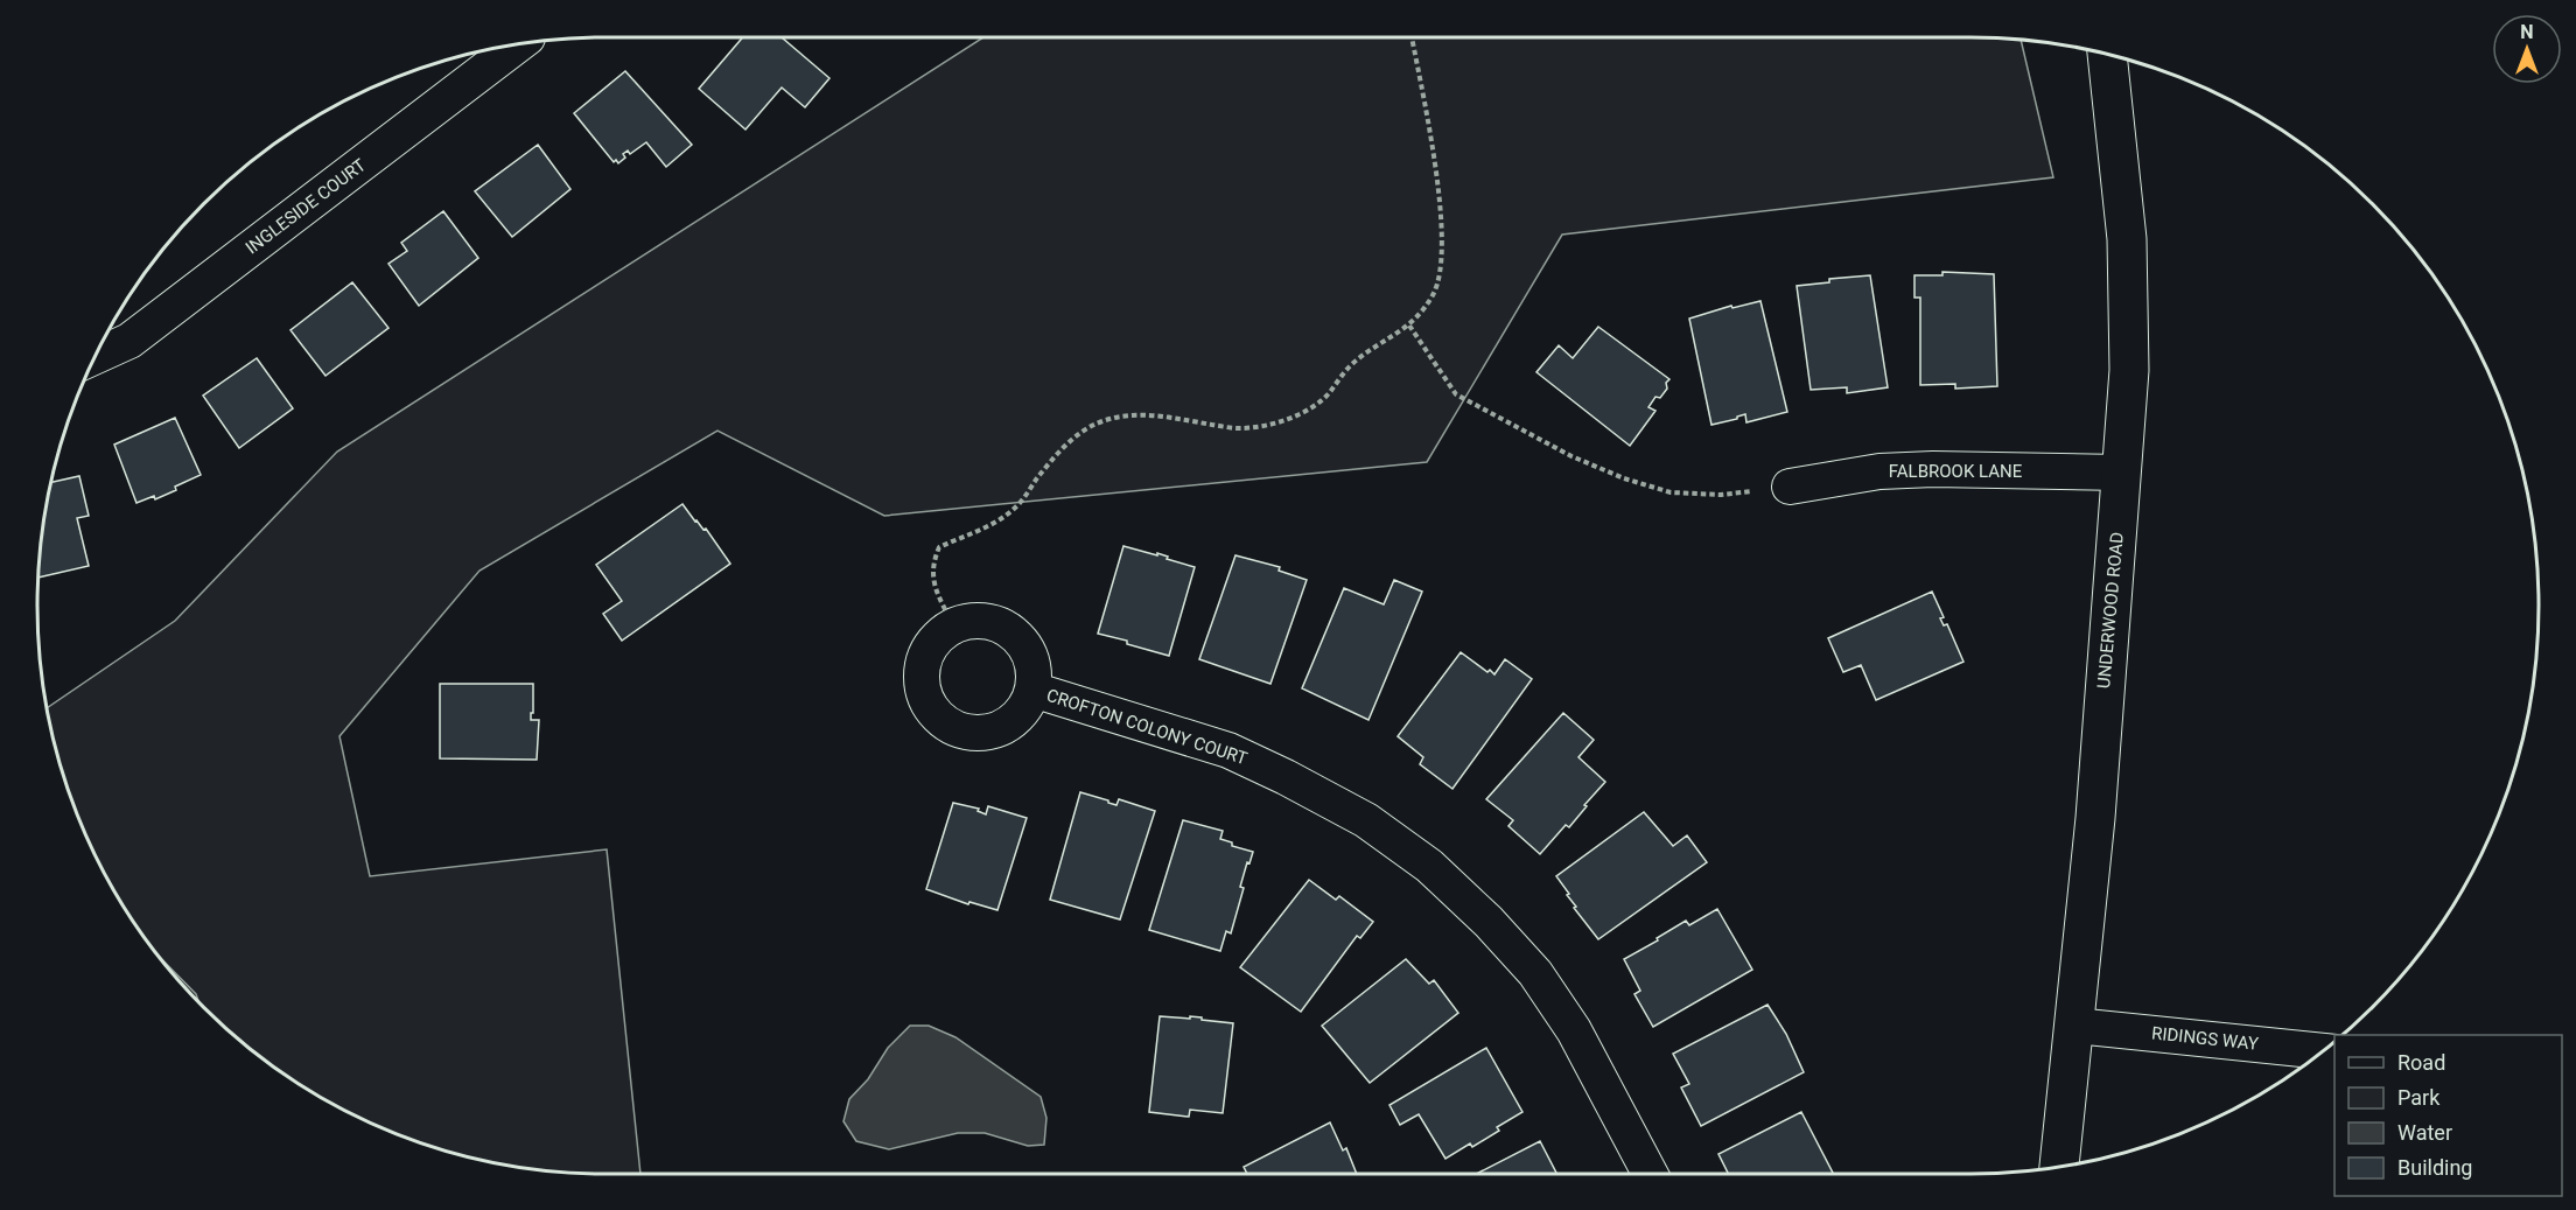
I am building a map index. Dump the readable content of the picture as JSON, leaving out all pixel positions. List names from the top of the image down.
{
  "streets": {
    "street": [
      "INGLESIDE COURT",
      "FALBROOK LANE",
      "UNDERWOOD ROAD",
      "CROFTON COLONY COURT",
      "RIDINGS WAY"
    ]
  },
  "crossings": [
    ["FALBROOK LANE", "UNDERWOOD ROAD"],
    ["UNDERWOOD ROAD", "RIDINGS WAY"]
  ],
  "legend": [
    "Road",
    "Park",
    "Water",
    "Building"
  ],
  "north": "top"
}
